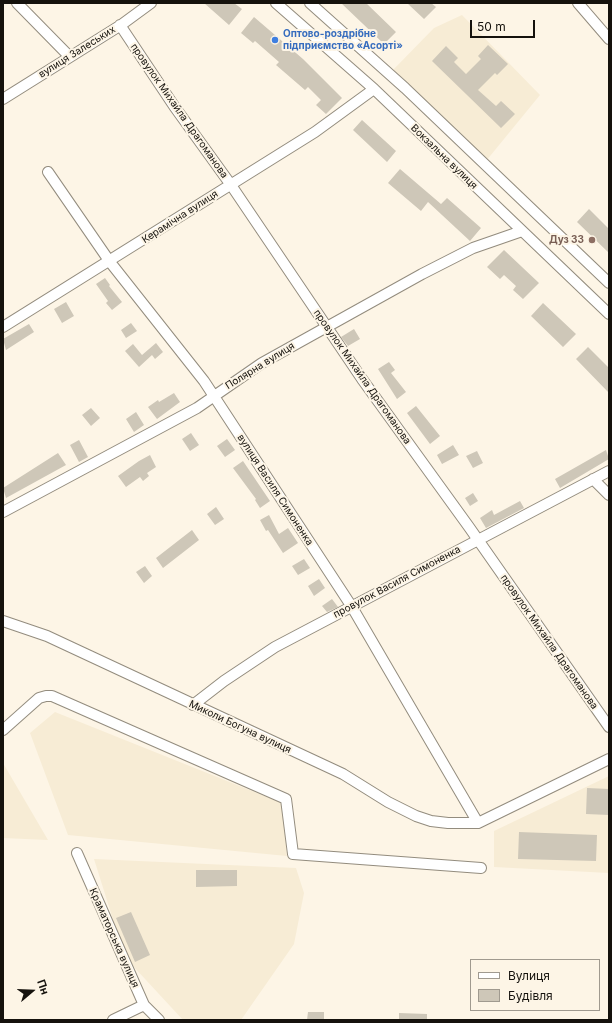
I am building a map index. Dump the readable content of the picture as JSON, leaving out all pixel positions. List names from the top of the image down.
{
  "streets": {
    "street": [
      "вулиця Залеських",
      "провулок Михайла Драгоманова",
      "Вокзальна вулиця",
      "Керамічна вулиця",
      "Полярна вулиця",
      "вулиця Василя Симоненка",
      "провулок Василя Симоненка",
      "Миколи Богуна вулиця",
      "Краматорська вулиця"
    ]
  },
  "crossings": [
    ["вулиця Залеських", "провулок Михайла Драгоманова"],
    ["провулок Михайла Драгоманова", "Керамічна вулиця"],
    ["провулок Михайла Драгоманова", "Полярна вулиця"],
    ["провулок Михайла Драгоманова", "провулок Василя Симоненка"],
    ["Вокзальна вулиця", "Керамічна вулиця"],
    ["Вокзальна вулиця", "Полярна вулиця"],
    ["Керамічна вулиця", "вулиця Василя Симоненка"],
    ["Полярна вулиця", "вулиця Василя Симоненка"],
    ["вулиця Василя Симоненка", "провулок Василя Симоненка"],
    ["вулиця Василя Симоненка", "Миколи Богуна вулиця"],
    ["провулок Василя Симоненка", "Миколи Богуна вулиця"]
  ],
  "places": ["Оптово-роздрібне підприємство «Асортi»", "Дуз 33"],
  "legend": ["Вулиця", "Будівля"],
  "scale_bar": "50 m",
  "north": "right"
}
